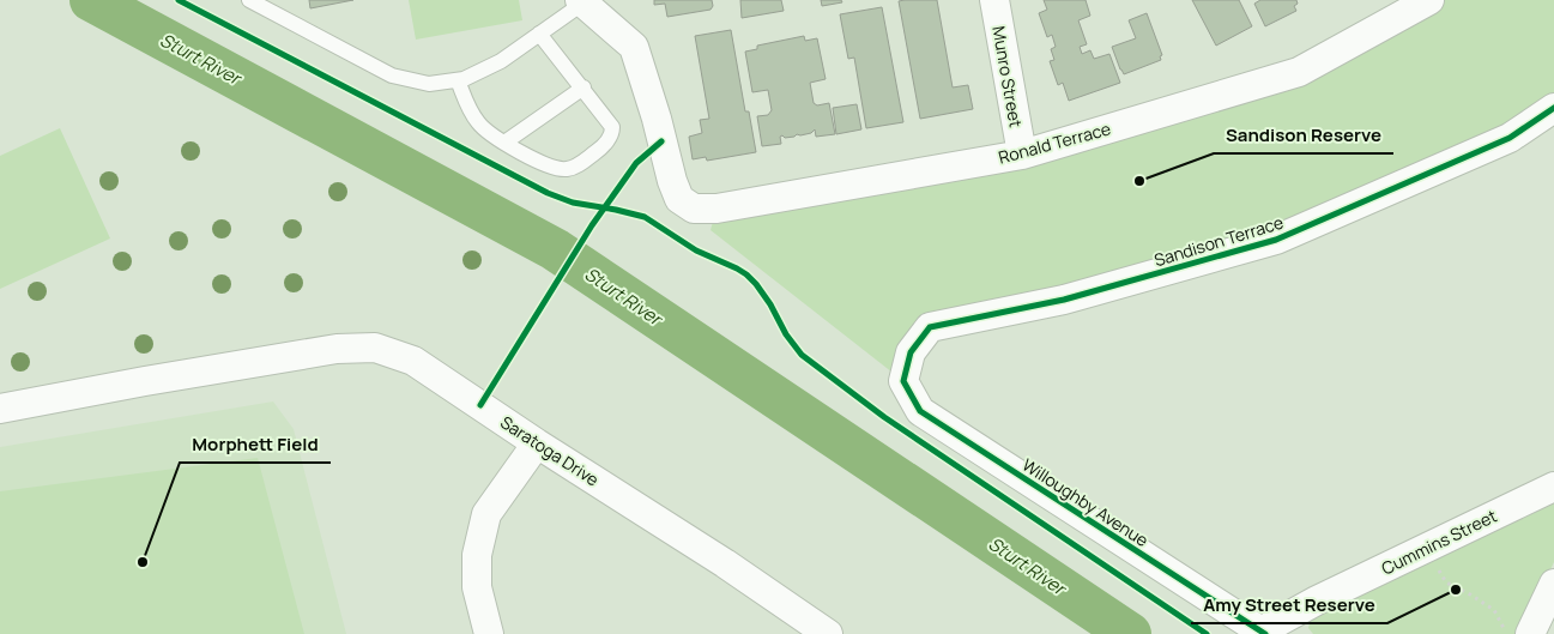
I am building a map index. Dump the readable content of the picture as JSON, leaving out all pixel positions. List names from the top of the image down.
{
  "streets": {
    "street": [
      "Munro Street",
      "Ronald Terrace",
      "Sandison Terrace",
      "Saratoga Drive",
      "Willoughby Avenue",
      "Cummins Street"
    ]
  },
  "crossings": [
    ["Munro Street", "Ronald Terrace"],
    ["Sandison Terrace", "Willoughby Avenue"],
    ["Willoughby Avenue", "Cummins Street"]
  ],
  "water": ["Sturt River"],
  "places": ["Sandison Reserve", "Morphett Field", "Amy Street Reserve"]
}
